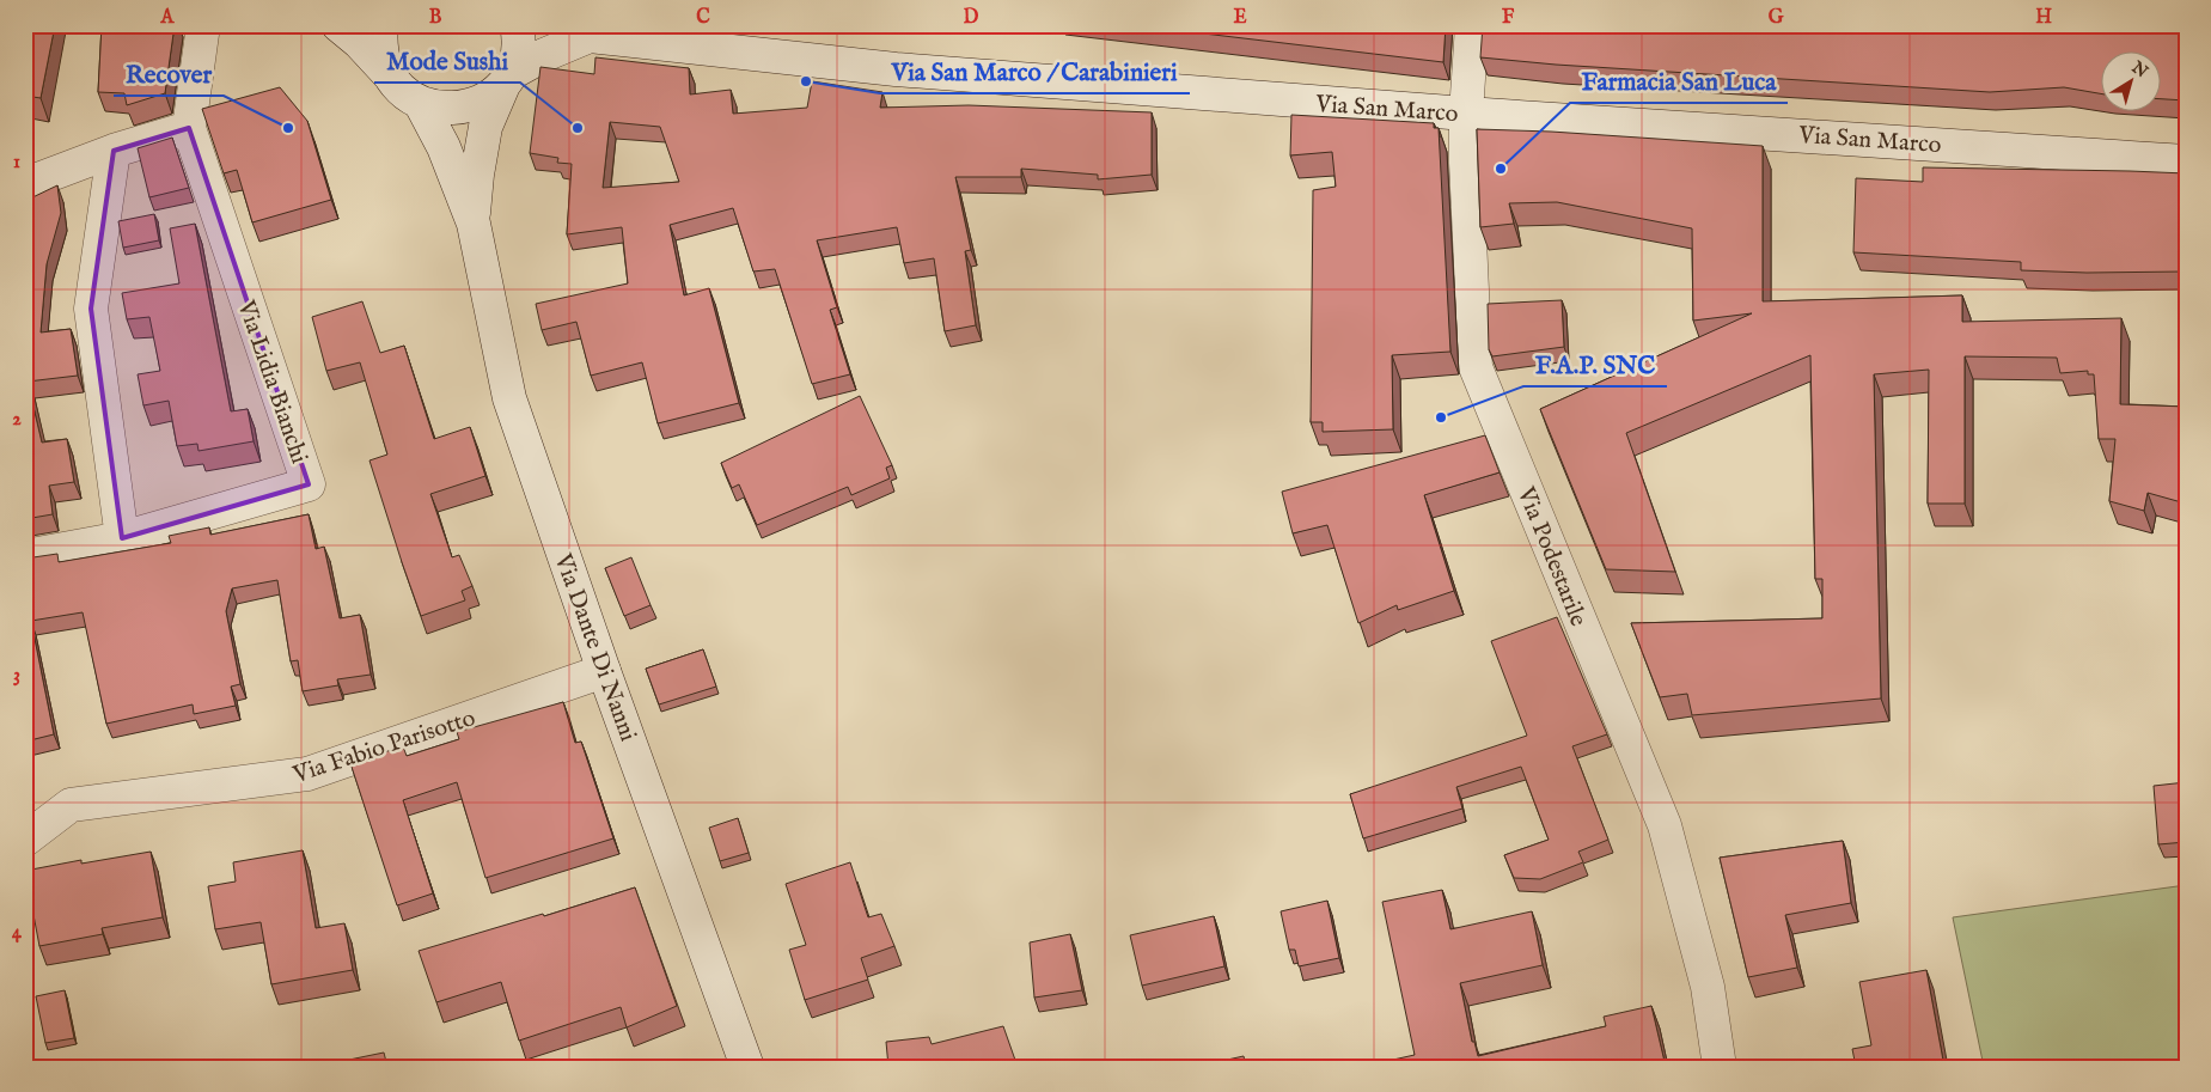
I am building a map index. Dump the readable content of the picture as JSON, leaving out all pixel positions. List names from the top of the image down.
{
  "streets": {
    "street": [
      "Via San Marco",
      "Via Lidia Bianchi",
      "Via Podestarile",
      "Via Dante Di Nanni",
      "Via Fabio Parisotto"
    ]
  },
  "crossings": [
    ["Via San Marco", "Via Podestarile"],
    ["Via San Marco", "Via Dante Di Nanni"],
    ["Via Dante Di Nanni", "Via Fabio Parisotto"]
  ],
  "places": [
    "Via San Marco / Carabinieri",
    "Recover",
    "Mode Sushi",
    "Farmacia San Luca",
    "F.A.P. SNC"
  ],
  "north": "top right",
  "grid": {
    "columns": [
      "A",
      "B",
      "C",
      "D",
      "E",
      "F",
      "G",
      "H"
    ],
    "rows": [
      "1",
      "2",
      "3",
      "4"
    ]
  }
}
